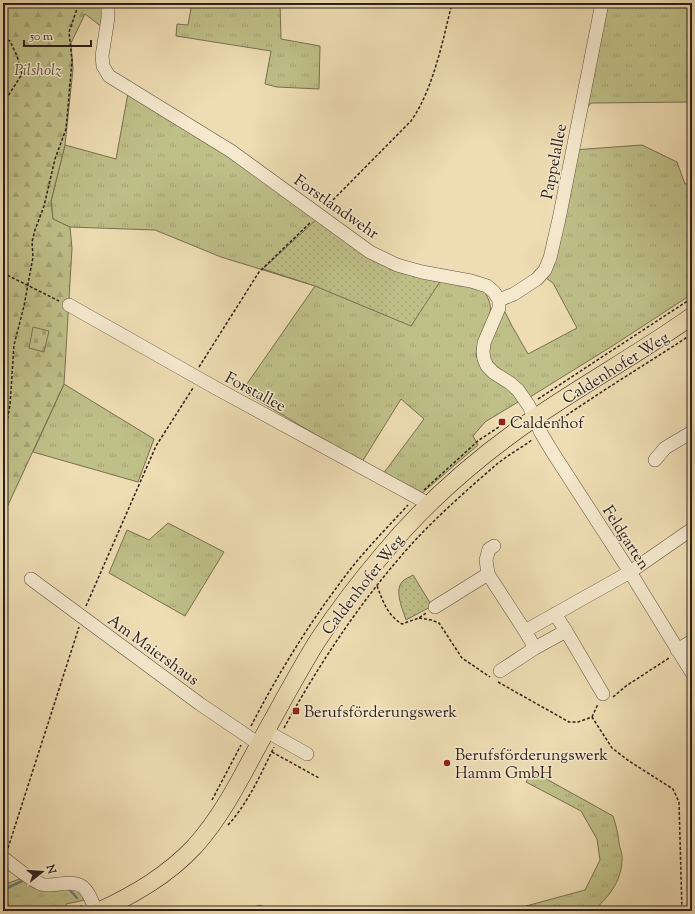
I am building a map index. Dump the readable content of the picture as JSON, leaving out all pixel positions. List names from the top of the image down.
{
  "streets": {
    "main road": ["Caldenhofer Weg"],
    "street": [
      "Pappelallee",
      "Forstlandwehr",
      "Forstallee",
      "Feldgarten",
      "Am Maiershaus"
    ]
  },
  "crossings": [
    ["Pappelallee", "Forstlandwehr"],
    ["Caldenhofer Weg", "Forstallee"],
    ["Caldenhofer Weg", "Feldgarten"],
    ["Caldenhofer Weg", "Am Maiershaus"]
  ],
  "parks": ["Pilsholz"],
  "places": {
    "transit": ["Caldenhof", "Berufsförderungswerk"],
    "other": ["Berufsförderungswerk Hamm GmbH"]
  },
  "scale_bar": "50 m",
  "north": "right"
}
